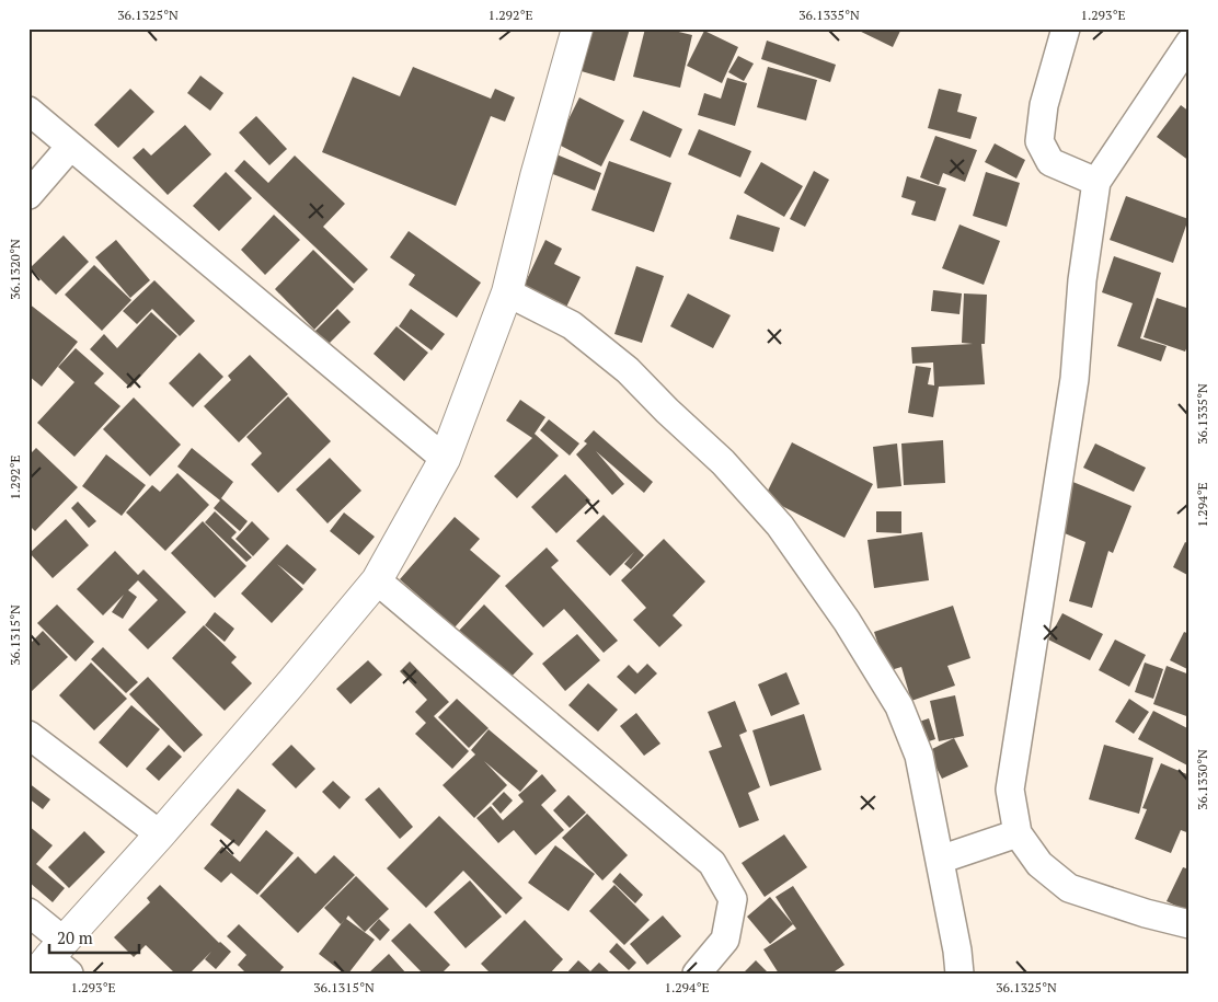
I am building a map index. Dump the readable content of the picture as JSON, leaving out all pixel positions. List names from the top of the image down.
{
  "scale_bar": "20 m",
  "coordinates": [
    "36.1325°N",
    "1.292°E",
    "36.1335°N",
    "1.293°E",
    "36.1320°N",
    "1.294°E",
    "36.1315°N",
    "36.1330°N"
  ]
}
